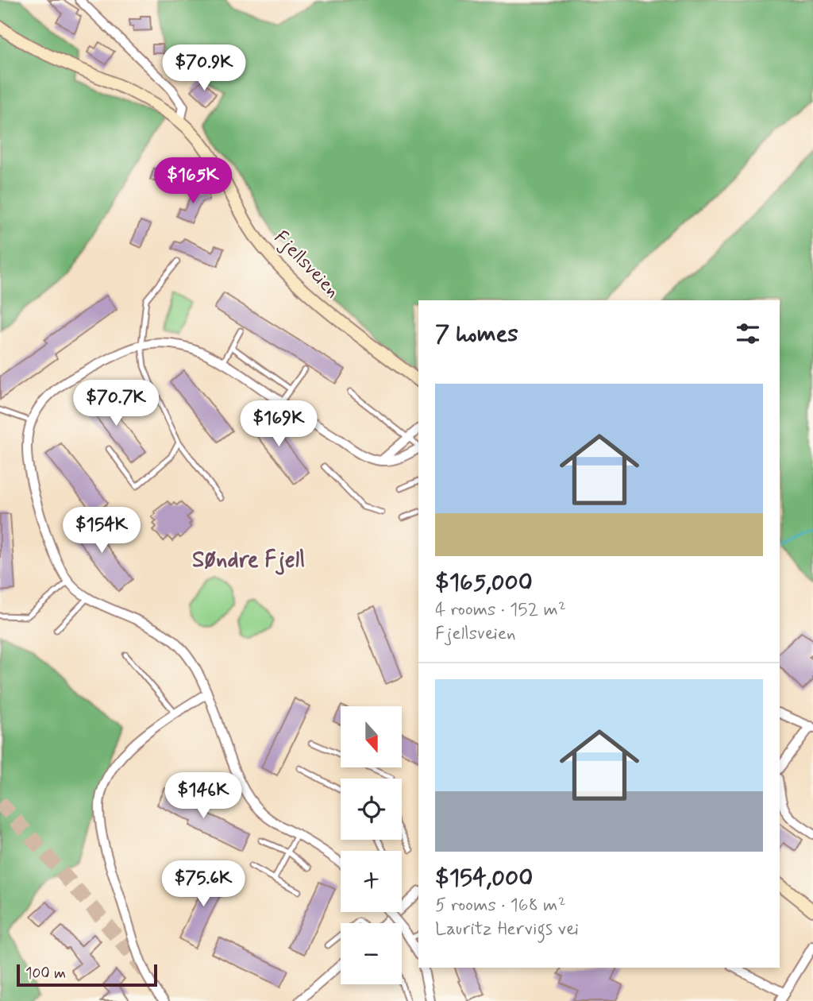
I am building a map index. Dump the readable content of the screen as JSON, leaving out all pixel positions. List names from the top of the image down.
{
  "streets": {
    "main road": ["Fjellsveien"]
  },
  "districts": ["Søndre Fjell"],
  "scale_bar": "100 m",
  "north": "bottom",
  "page": {
    "price": [
      "$70.9K",
      "$165K",
      "$70.7K",
      "$169K",
      "$154K",
      "$146K",
      "$75.6K"
    ],
    "heading": "7 homes",
    "list": [
      {
        "name": "$165,000",
        "note": "4 rooms · 152 m² · Fjellsveien"
      },
      {
        "name": "$154,000",
        "note": "5 rooms · 168 m² · Lauritz Hervigs vei"
      }
    ],
    "map_buttons": ["+", "−"],
    "scale": "100 m"
  }
}
